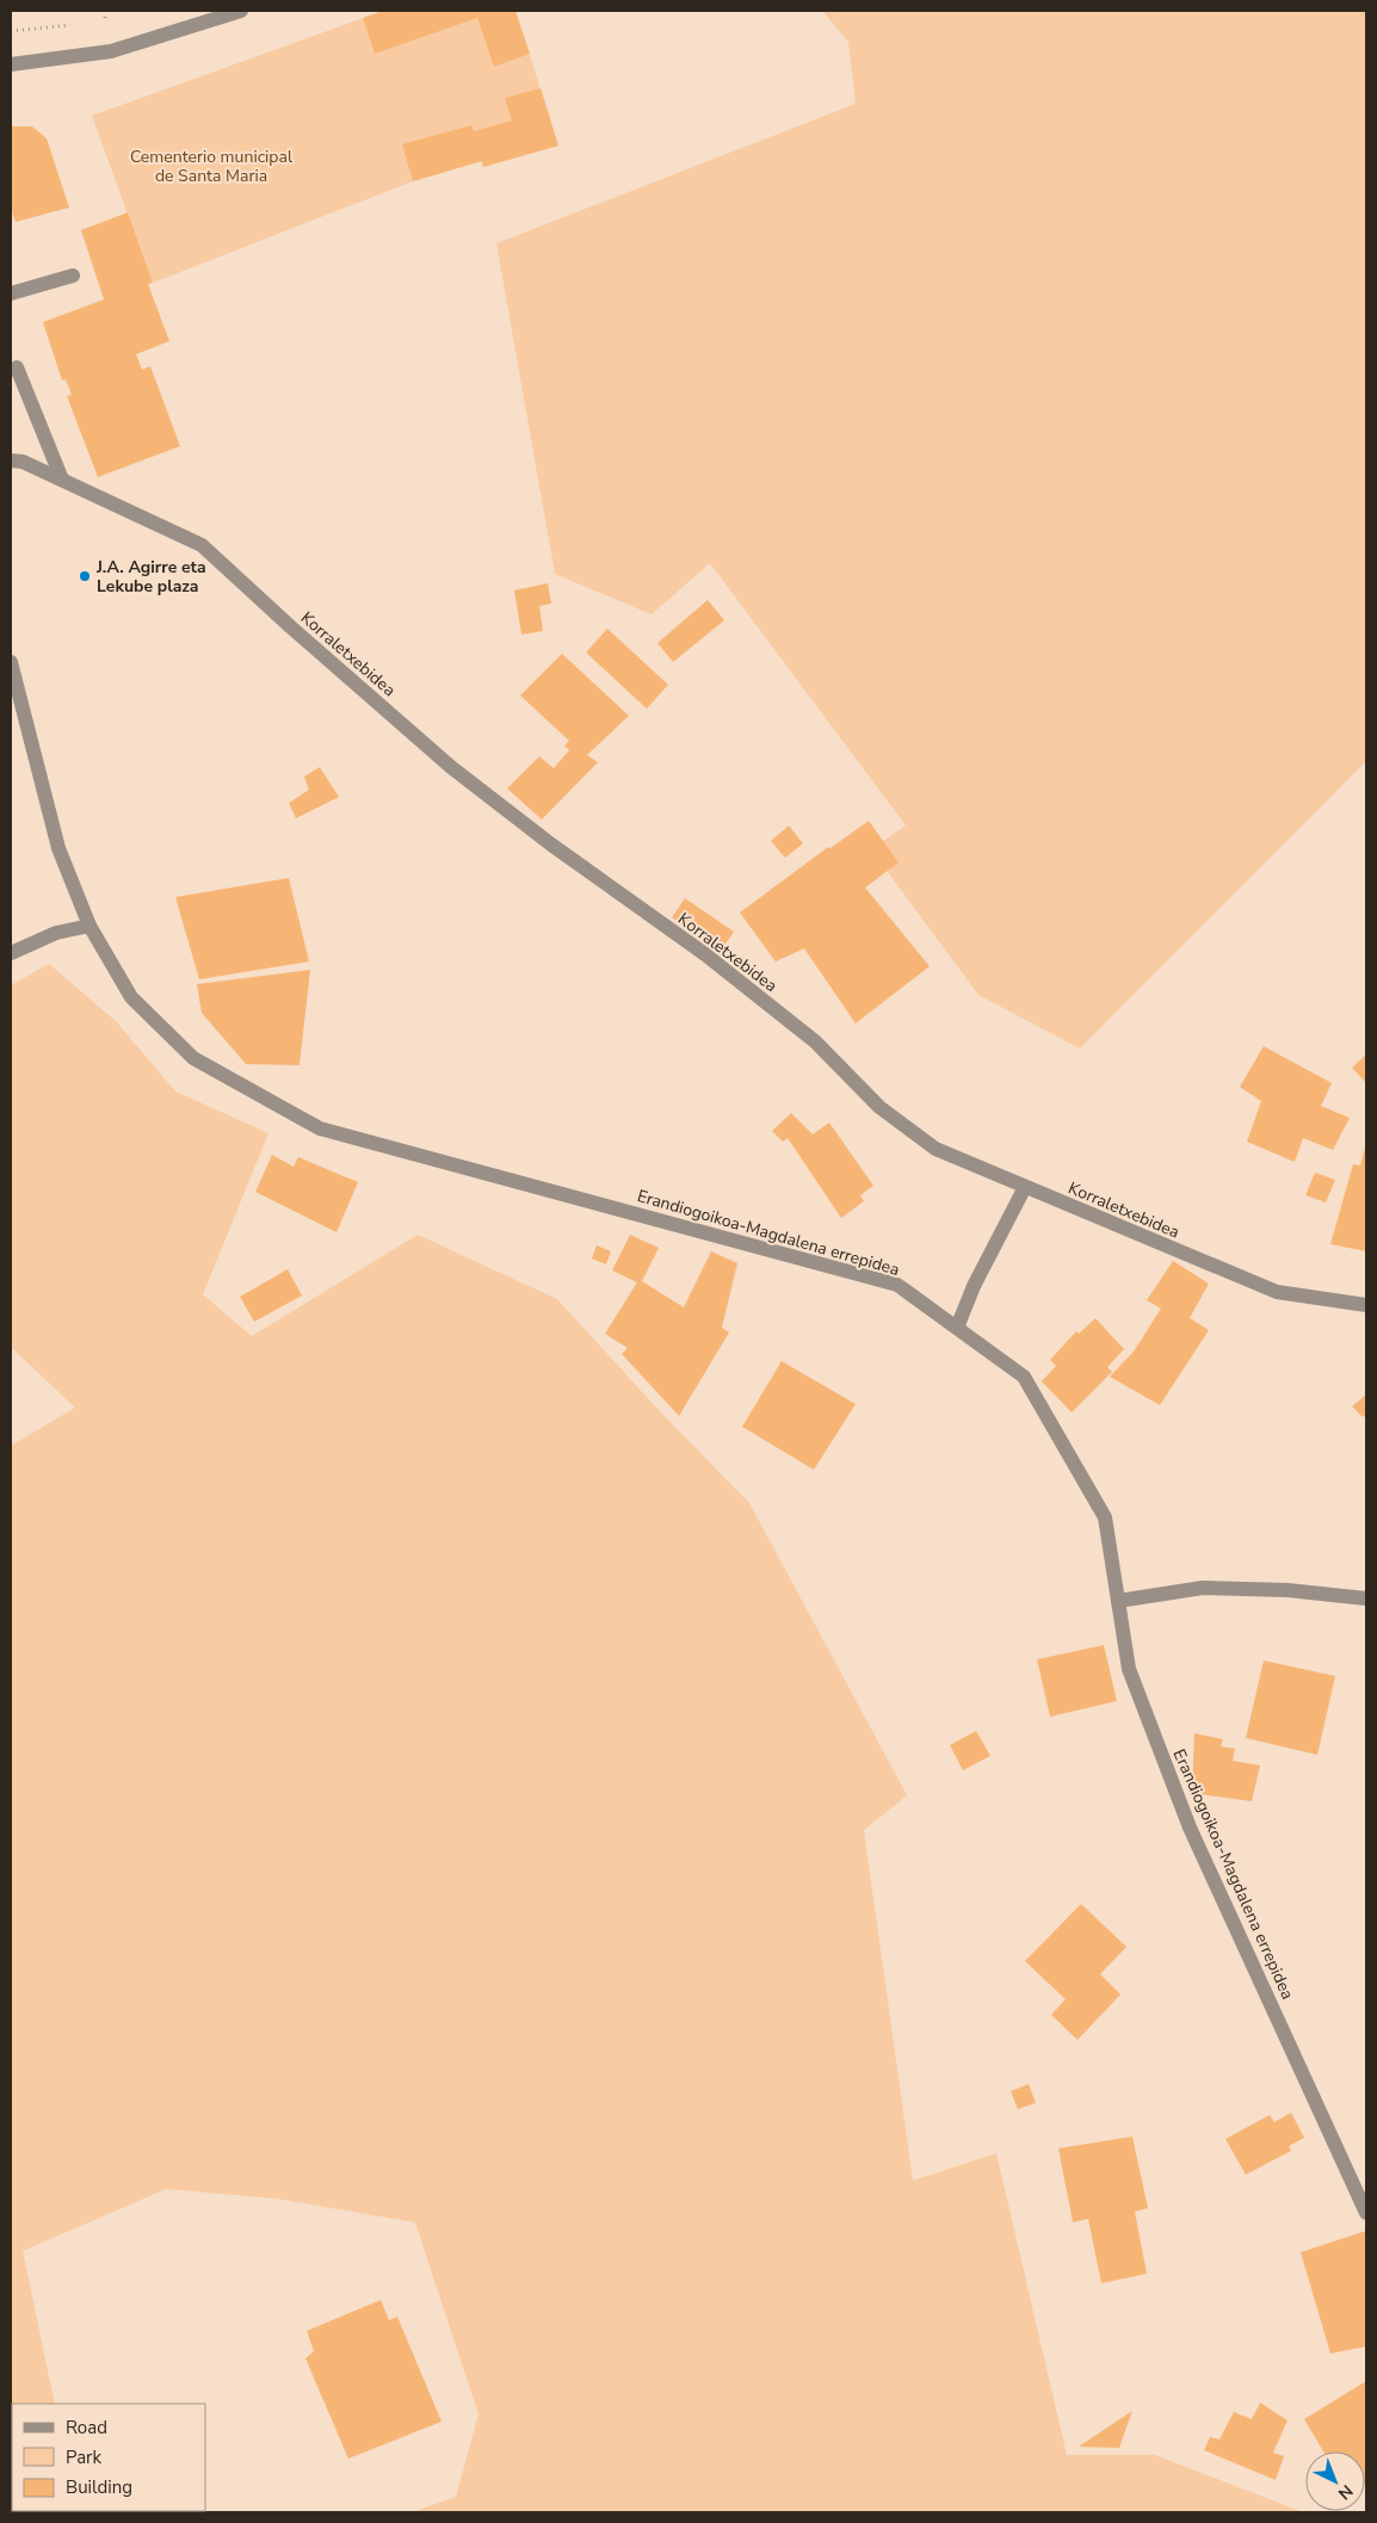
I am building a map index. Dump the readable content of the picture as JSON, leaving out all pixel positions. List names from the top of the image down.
{
  "streets": {
    "street": ["Korraletxebidea", "Erandiogoikoa-Magdalena errepidea"]
  },
  "parks": ["Cementerio municipal de Santa Maria"],
  "places": ["J.A. Agirre eta Lekube plaza"],
  "legend": ["Road", "Park", "Building"],
  "north": "bottom right"
}
